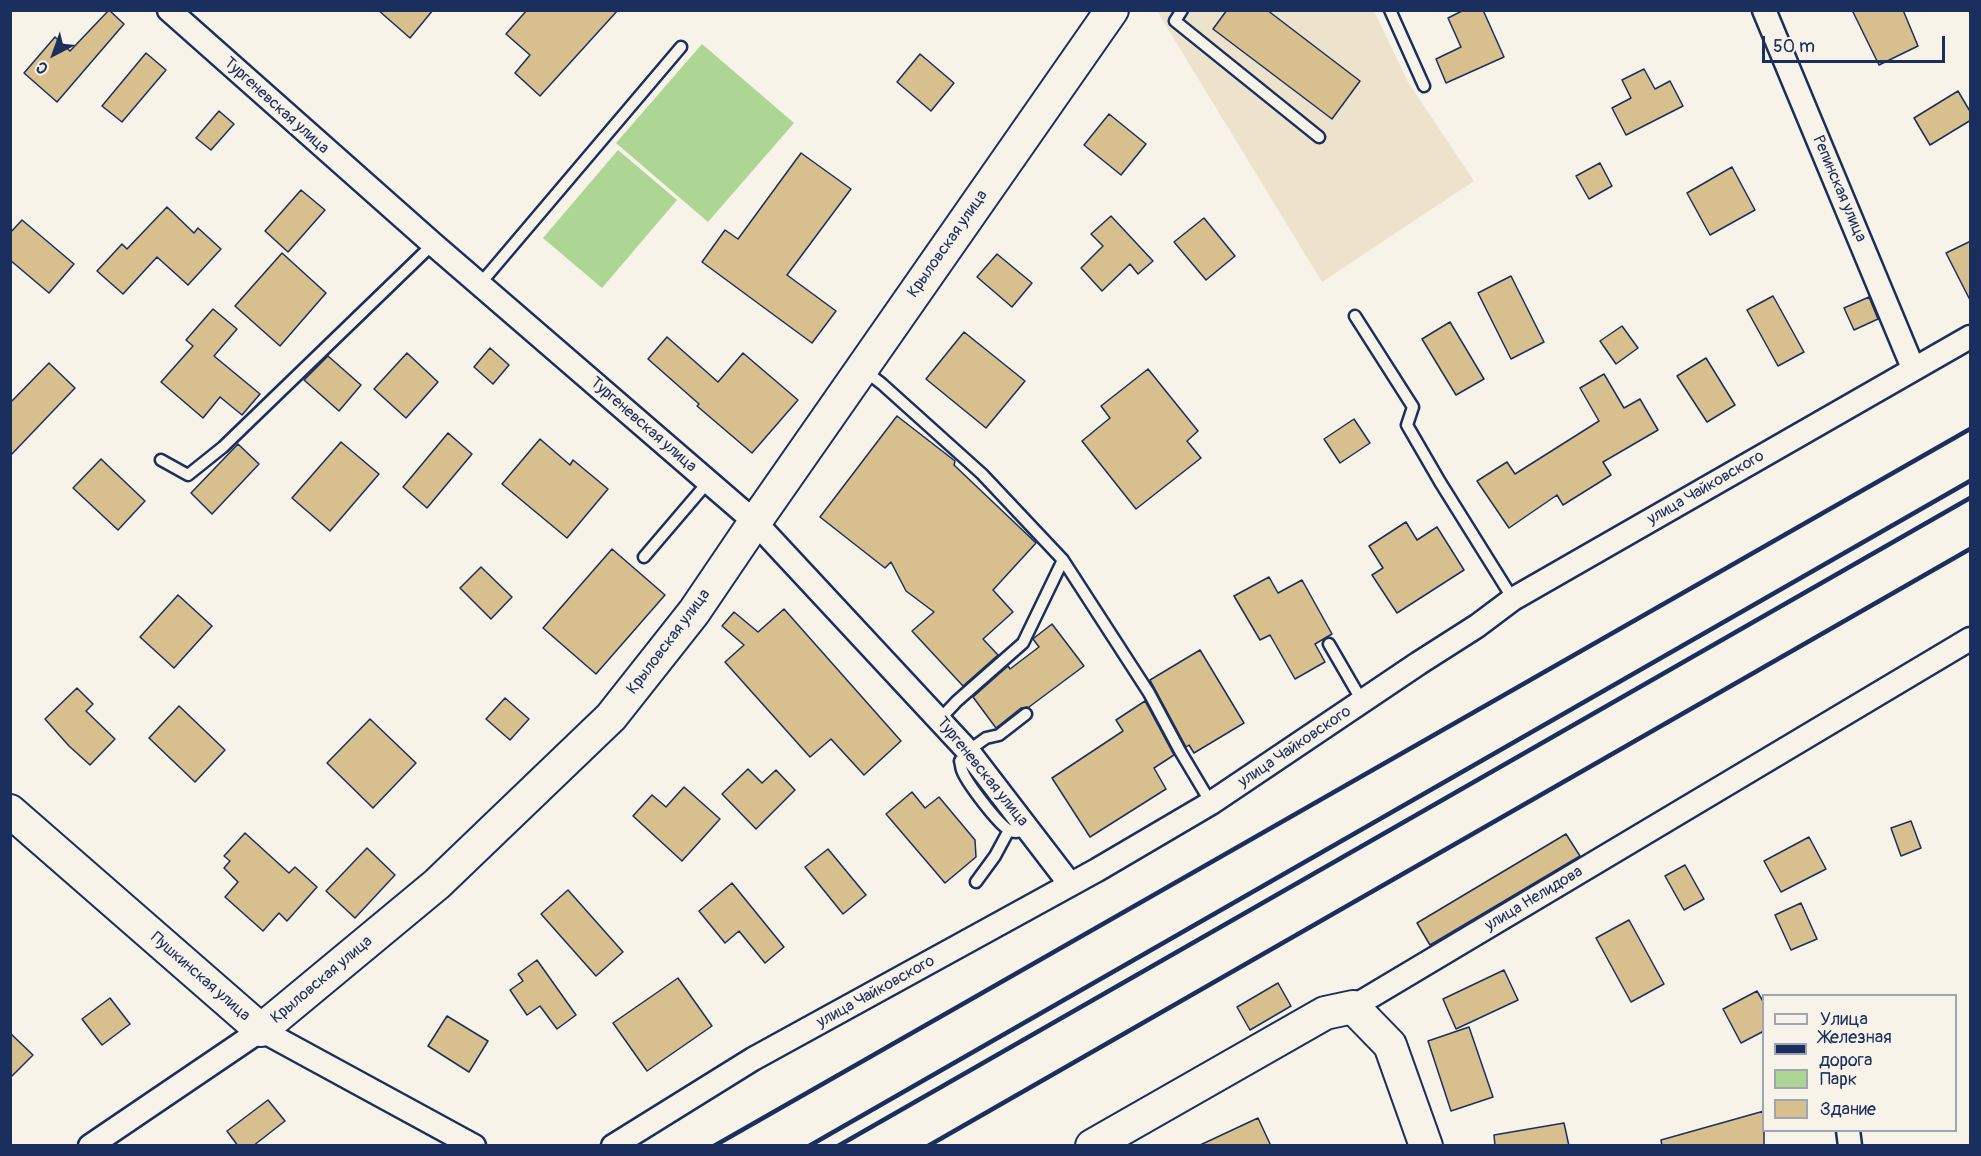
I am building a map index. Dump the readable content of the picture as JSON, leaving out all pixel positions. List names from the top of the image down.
{
  "streets": {
    "street": [
      "Тургеневская улица",
      "Репинская улица",
      "Крыловская улица",
      "улица Чайковского",
      "улица Нелидова",
      "Пушкинская улица"
    ]
  },
  "crossings": [
    ["Тургеневская улица", "Крыловская улица"],
    ["Тургеневская улица", "улица Чайковского"],
    ["Репинская улица", "улица Чайковского"],
    ["Крыловская улица", "Пушкинская улица"]
  ],
  "legend": [
    "Улица",
    "Железная дорога",
    "Парк",
    "Здание"
  ],
  "scale_bar": "50 m",
  "north": "bottom left"
}
